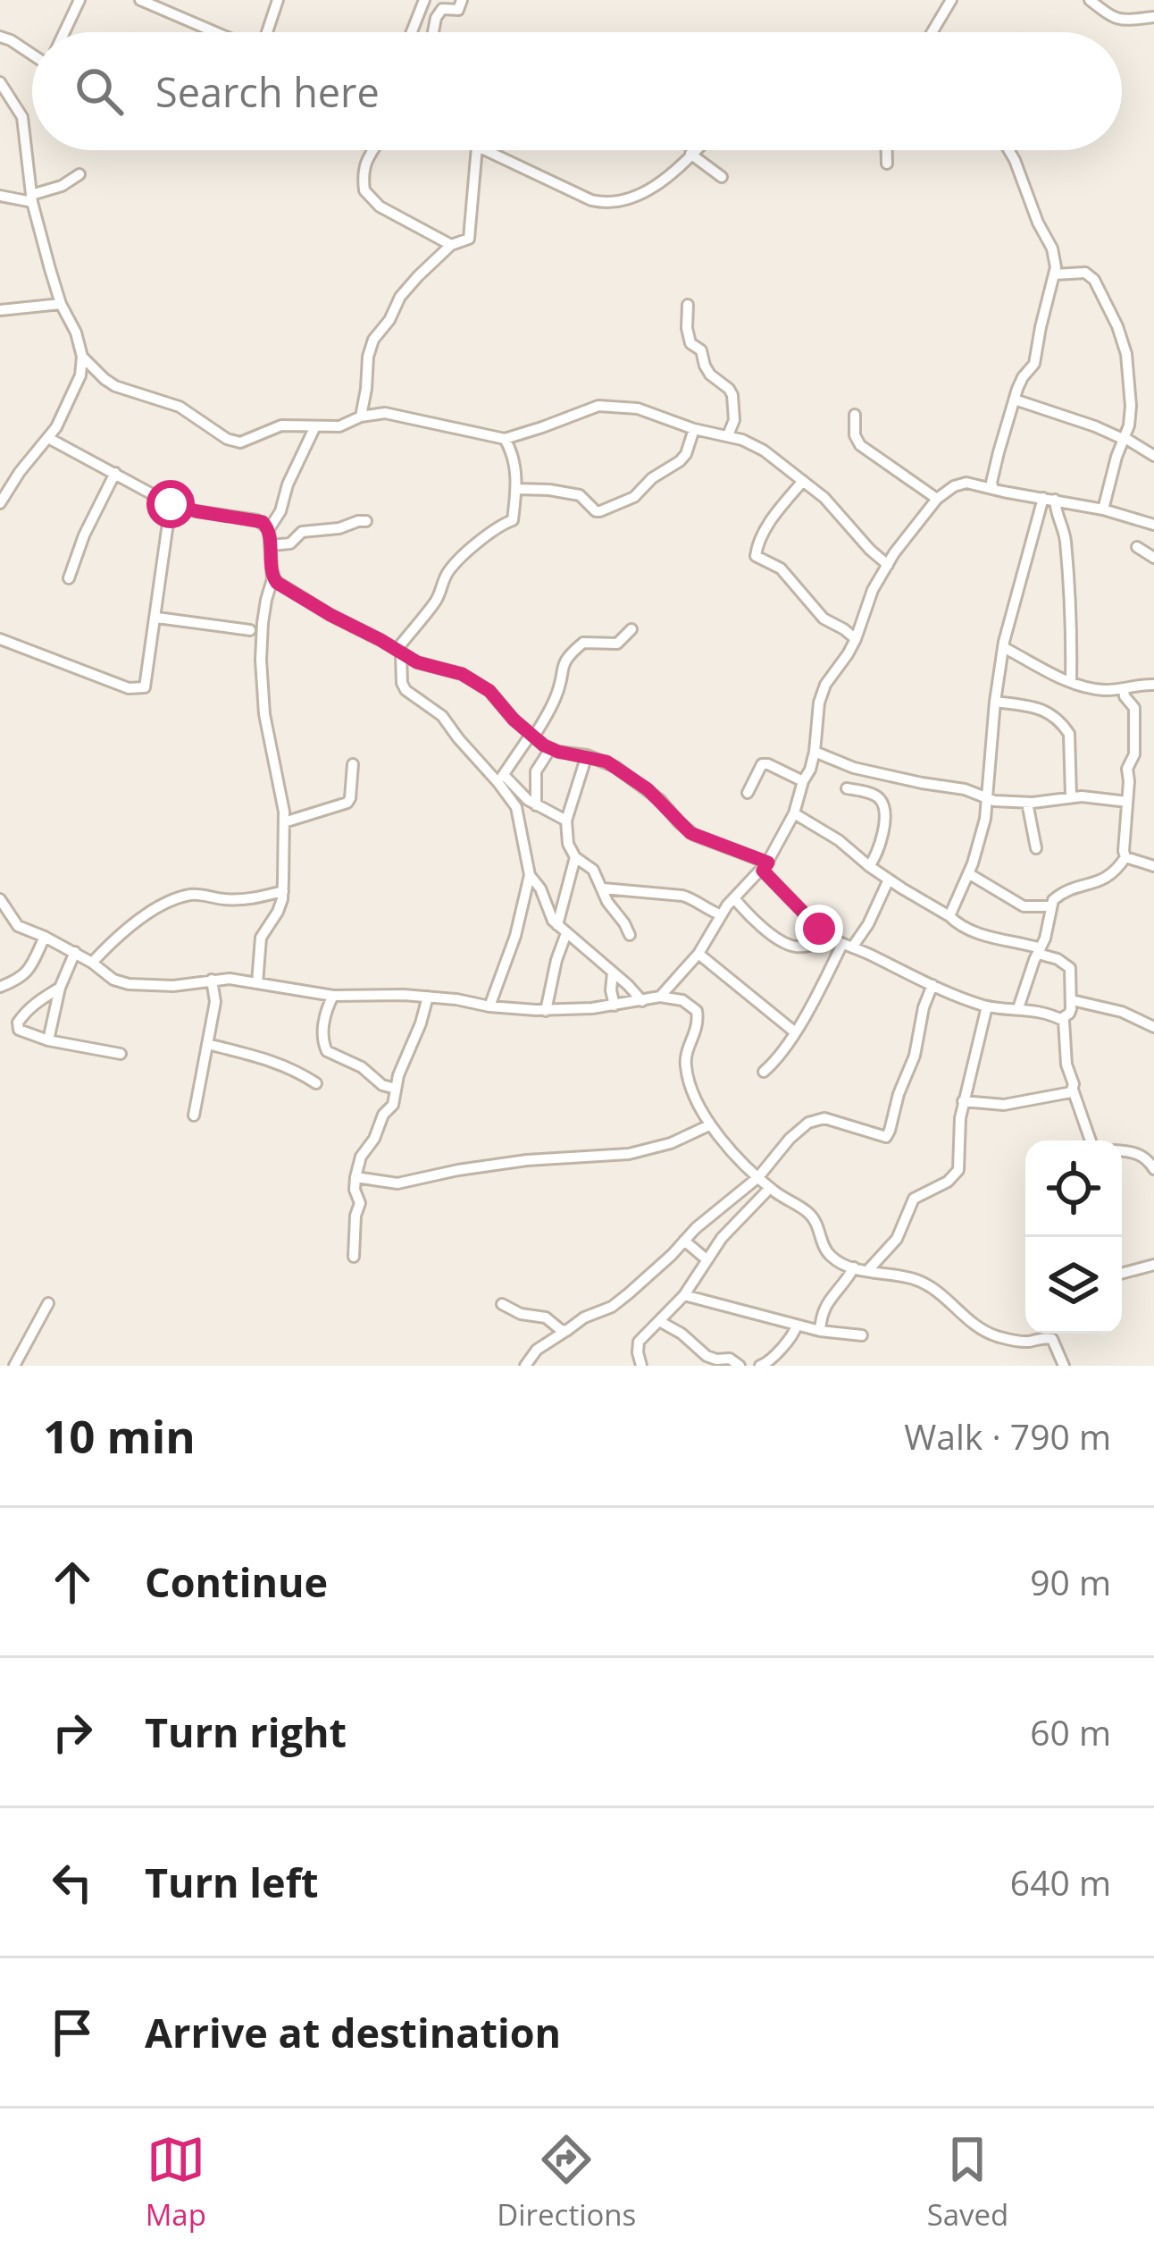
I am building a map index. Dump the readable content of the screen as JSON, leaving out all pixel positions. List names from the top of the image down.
{
  "page": {
    "search": "Search here",
    "heading": ["10 min", "Walk · 790 m"],
    "list": [
      ["Continue", "90 m"],
      ["Turn right", "60 m"],
      ["Turn left", "640 m"],
      "Arrive at destination"
    ],
    "nav": ["Map", "Directions", "Saved"]
  }
}
